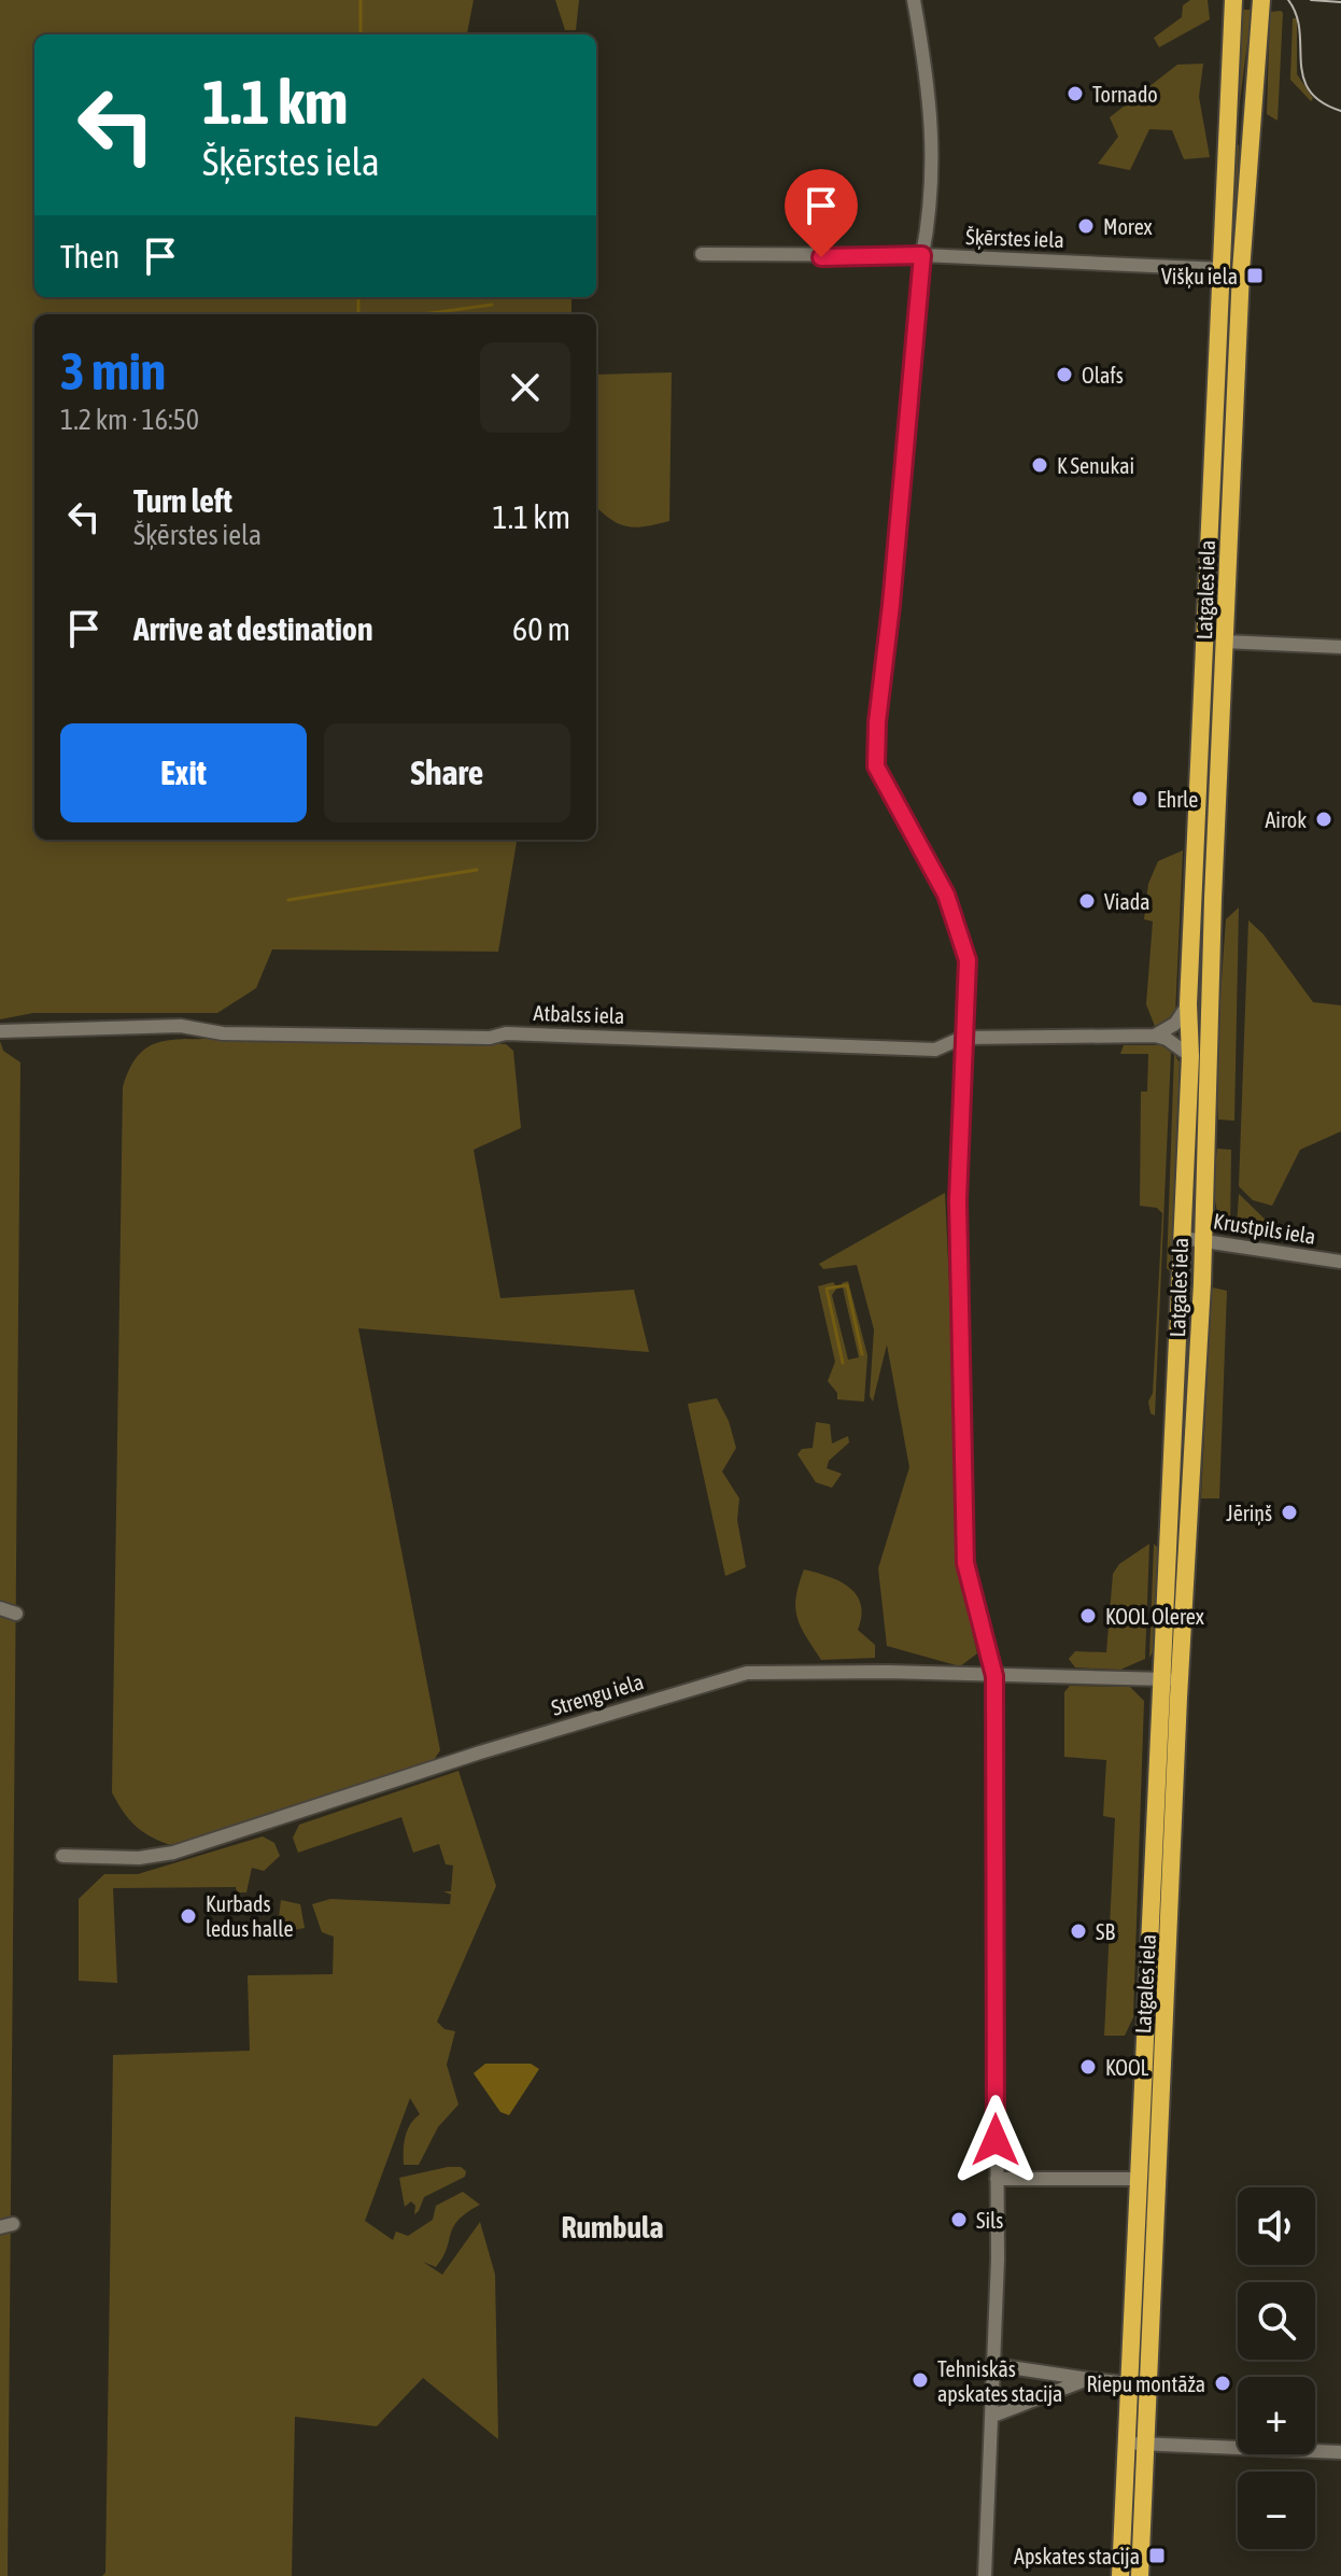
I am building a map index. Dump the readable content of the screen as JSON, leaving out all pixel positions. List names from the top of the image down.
{
  "streets": {
    "highway": ["Latgales iela"],
    "street": [
      "Šķērstes iela",
      "Atbalss iela",
      "Krustpils iela",
      "Strengu iela"
    ]
  },
  "crossings": [
    ["Šķērstes iela", "Latgales iela"],
    ["Latgales iela", "Krustpils iela"],
    ["Latgales iela", "Strengu iela"]
  ],
  "districts": ["Rumbula"],
  "places": {
    "other": [
      "Tornado",
      "Morex",
      "Olafs",
      "K Senukai",
      "Ehrle",
      "Airok",
      "Viada",
      "Jēriņš",
      "KOOL Olerex",
      "Kurbads ledus halle",
      "SB",
      "KOOL",
      "Sils",
      "Tehniskās apskates stacija",
      "Riepu montāža"
    ],
    "transit": ["Višķu iela", "Apskates stacija"]
  },
  "page": {
    "turn": ["1.1 km", "Šķērstes iela"],
    "then": "Then",
    "heading": ["3 min", "1.2 km · 16:50"],
    "list": [
      {
        "name": "Turn left",
        "note": "Šķērstes iela",
        "value": "1.1 km"
      },
      {
        "name": "Arrive at destination",
        "value": "60 m"
      }
    ],
    "buttons": ["Exit", "Share"],
    "map_buttons": ["+", "−"]
  }
}
